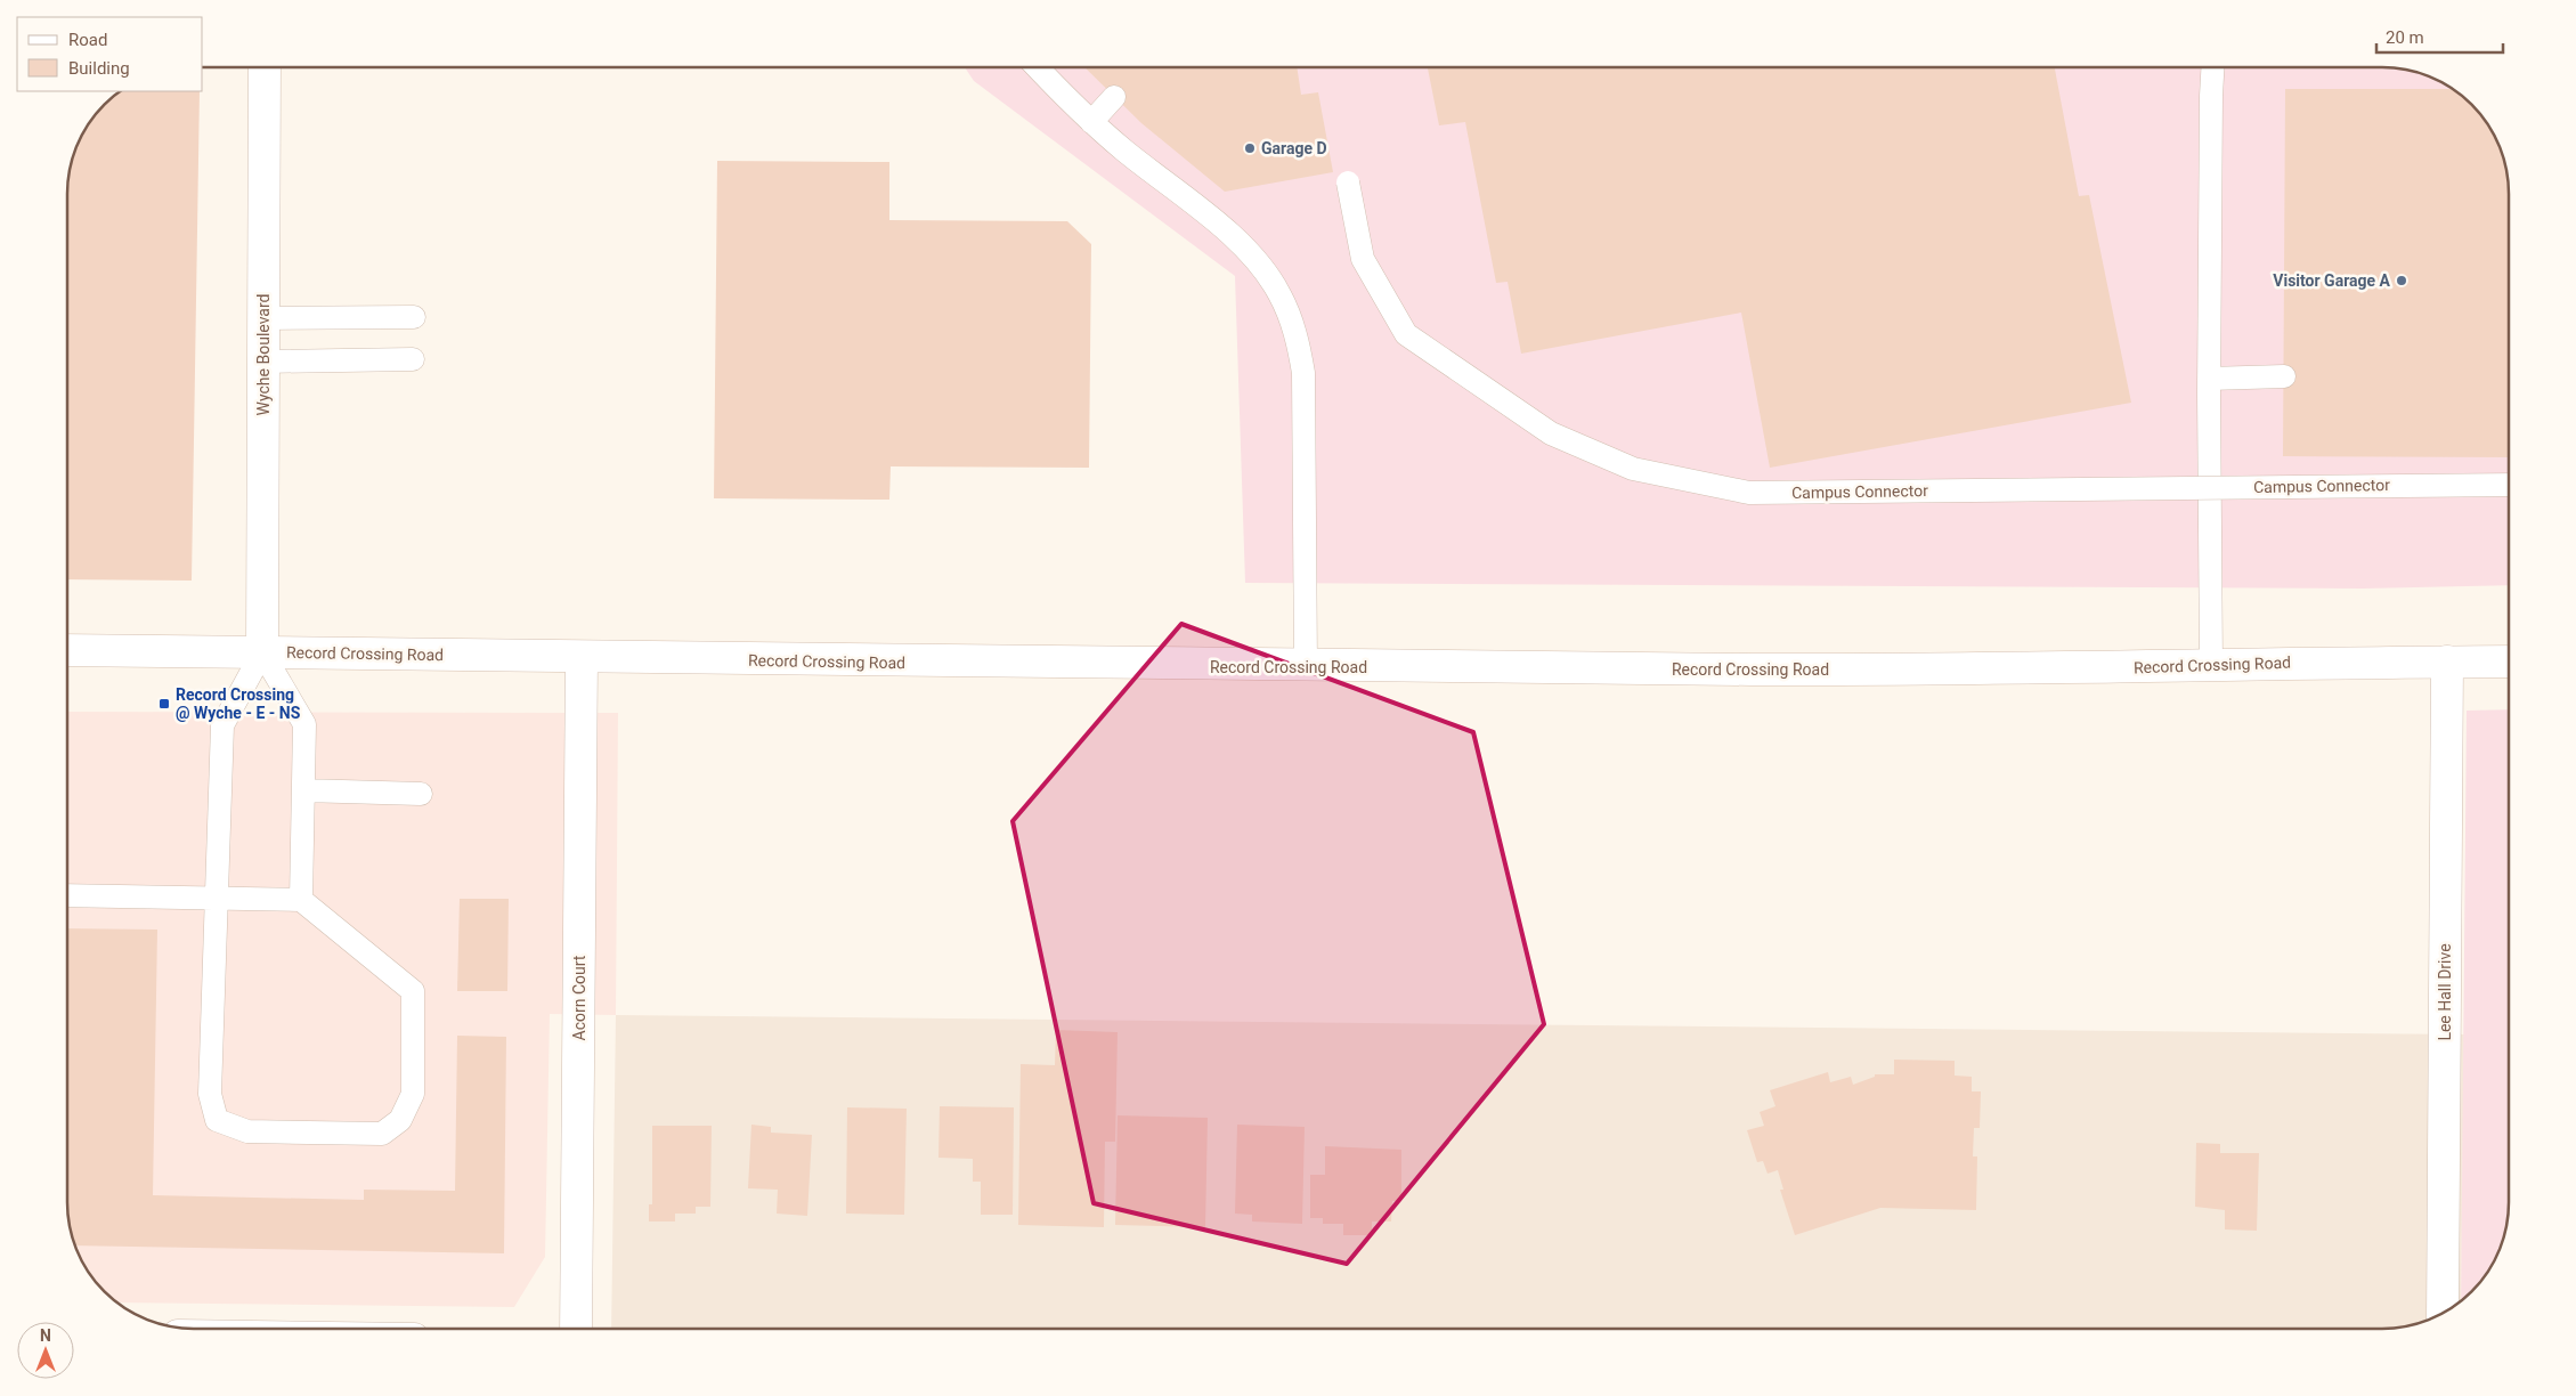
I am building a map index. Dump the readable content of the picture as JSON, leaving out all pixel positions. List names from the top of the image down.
{
  "streets": {
    "street": [
      "Wyche Boulevard",
      "Record Crossing Road",
      "Lee Hall Drive",
      "Acorn Court"
    ],
    "lane": ["Campus Connector"]
  },
  "crossings": [
    ["Wyche Boulevard", "Record Crossing Road"],
    ["Record Crossing Road", "Lee Hall Drive"],
    ["Record Crossing Road", "Acorn Court"]
  ],
  "places": {
    "other": ["Garage D", "Visitor Garage A"],
    "transit": ["Record Crossing @ Wyche - E - NS"]
  },
  "legend": ["Road", "Building"],
  "scale_bar": "20 m",
  "north": "top"
}
